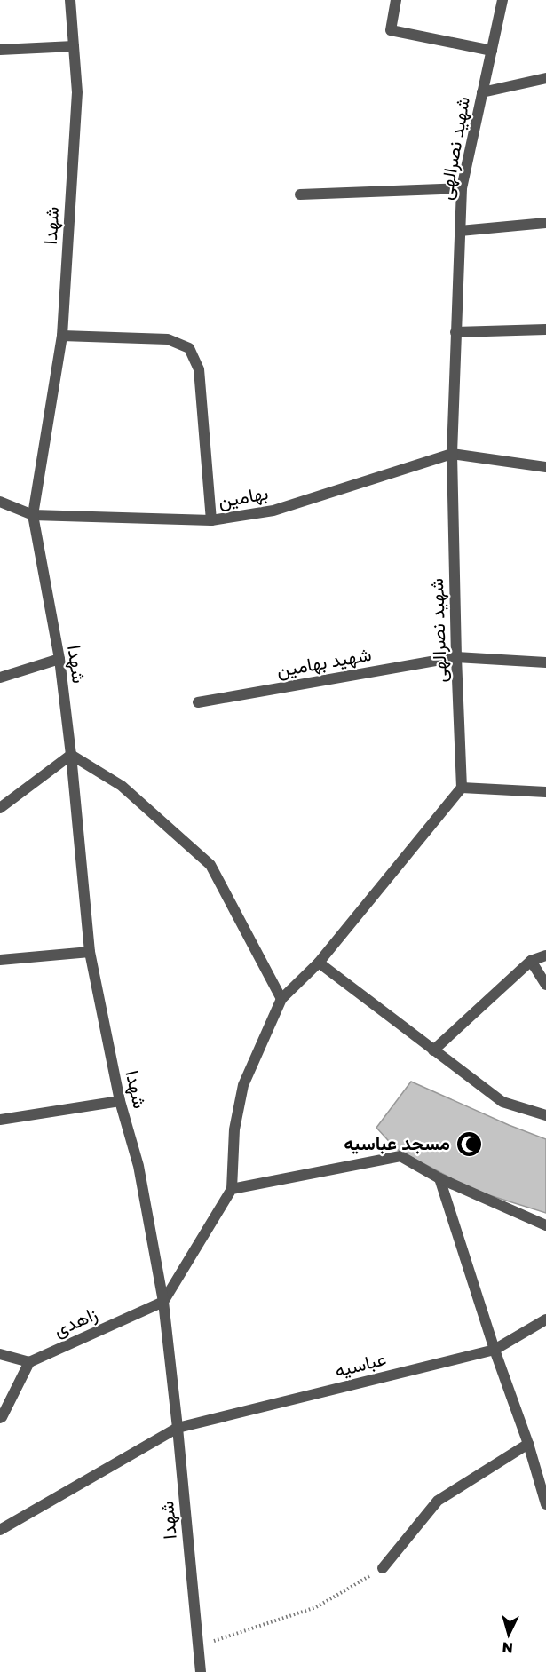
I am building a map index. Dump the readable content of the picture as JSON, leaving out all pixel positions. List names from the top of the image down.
{
  "streets": {
    "street": [
      "شهید نصرالهی",
      "شهدا",
      "بهامین",
      "شهید بهامین",
      "زاهدی",
      "عباسیه"
    ]
  },
  "crossings": [
    ["شهید نصرالهی", "بهامین"],
    ["شهید نصرالهی", "شهید بهامین"],
    ["شهدا", "بهامین"],
    ["شهدا", "زاهدی"],
    ["شهدا", "عباسیه"]
  ],
  "places": {
    "mosque": ["مسجد عباسیه"]
  },
  "north": "bottom"
}
